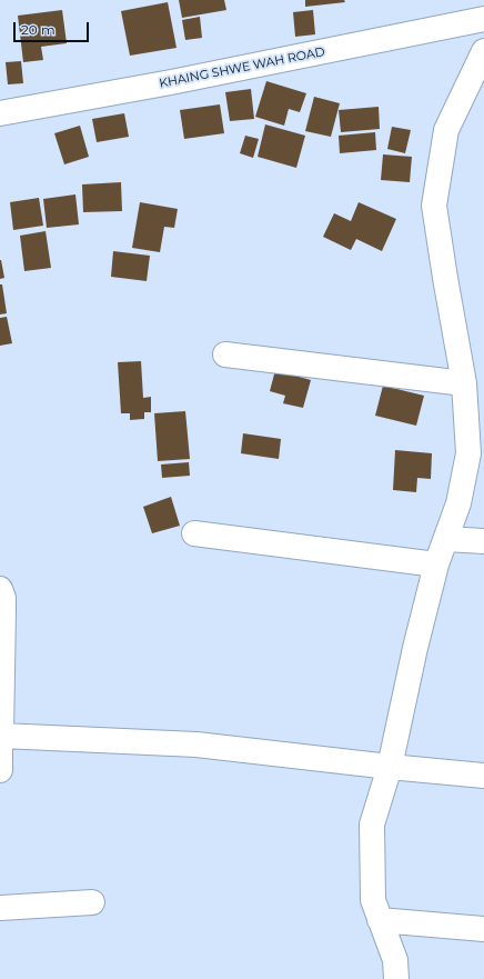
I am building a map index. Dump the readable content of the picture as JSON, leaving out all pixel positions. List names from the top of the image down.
{
  "streets": {
    "street": ["KHAING SHWE WAH ROAD"]
  },
  "scale_bar": "20 m"
}
